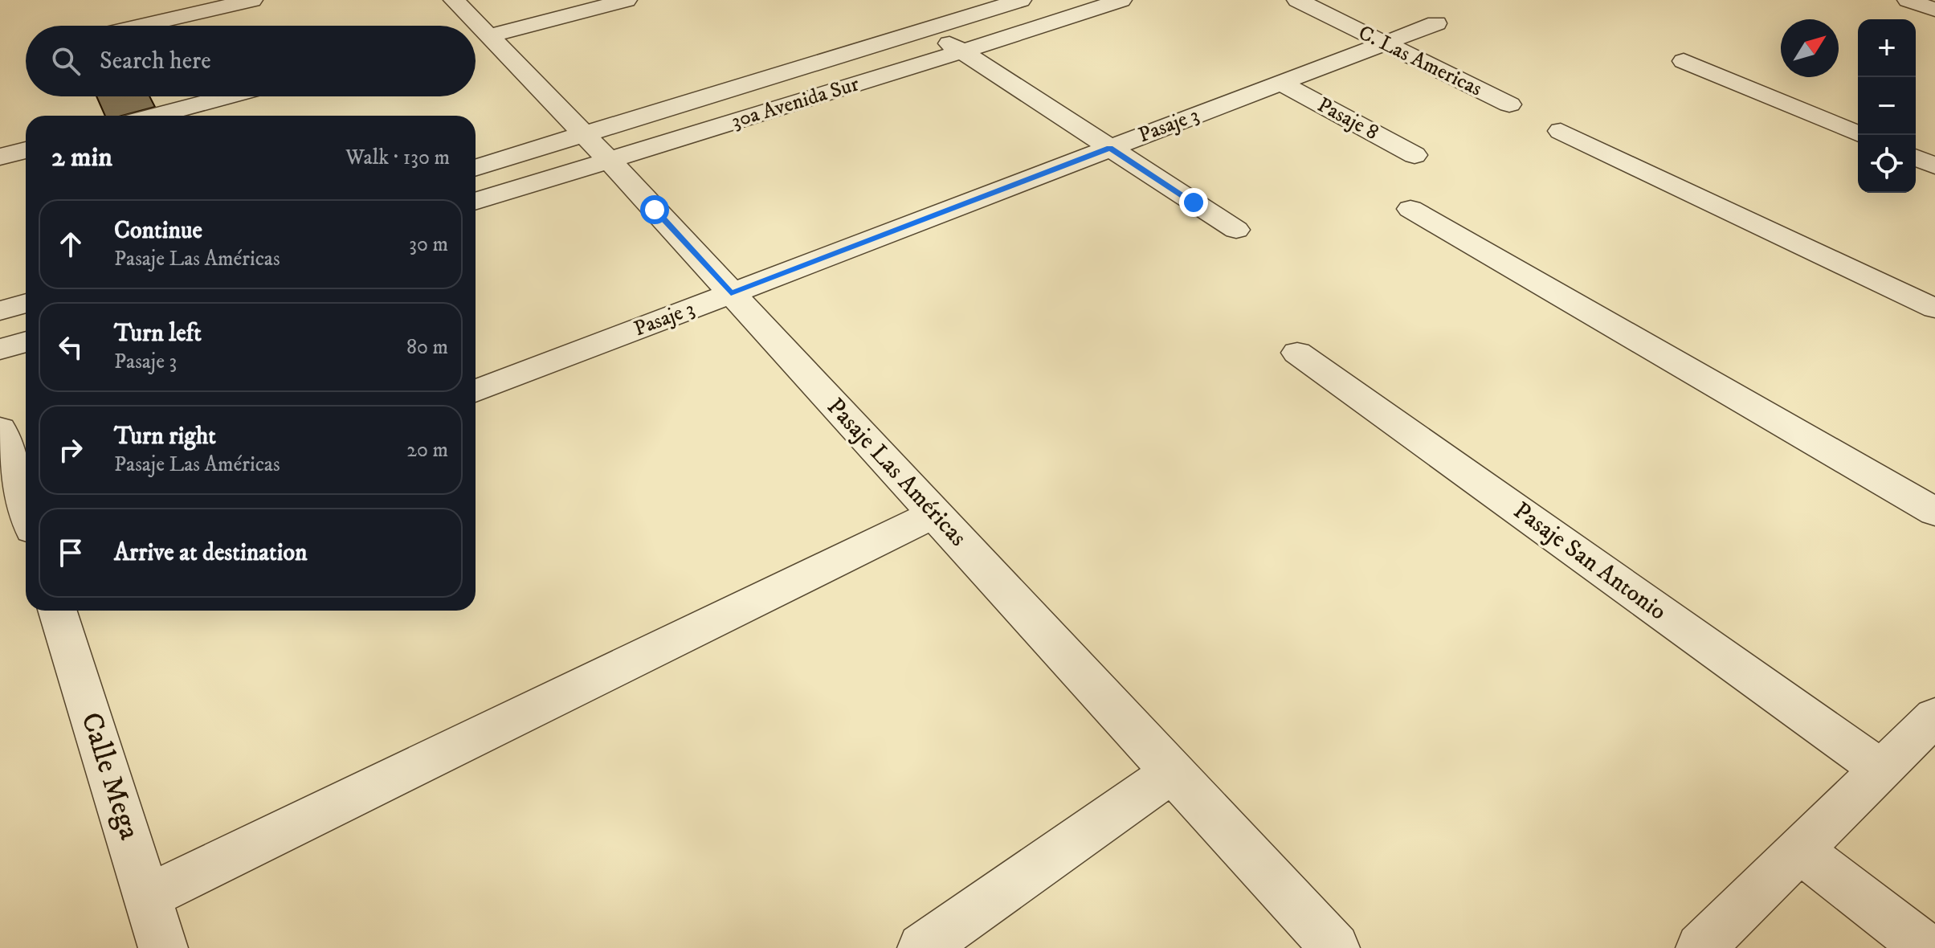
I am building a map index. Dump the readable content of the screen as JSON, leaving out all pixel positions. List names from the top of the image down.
{
  "streets": {
    "street": [
      "C. Las Americas",
      "30a Avenida Sur",
      "Pasaje 8",
      "Pasaje 3",
      "Pasaje Las Américas",
      "Pasaje San Antonio",
      "Calle Mega"
    ]
  },
  "crossings": [
    ["C. Las Americas", "Pasaje 3"],
    ["30a Avenida Sur", "Pasaje Las Américas"],
    ["Pasaje 8", "Pasaje 3"],
    ["Pasaje 3", "Pasaje Las Américas"]
  ],
  "north": "top right",
  "page": {
    "map_buttons": ["+", "−"],
    "search": "Search here",
    "heading": ["2 min", "Walk · 130 m"],
    "list": [
      ["Continue", "Pasaje Las Américas", "30 m"],
      ["Turn left", "Pasaje 3", "80 m"],
      ["Turn right", "Pasaje Las Américas", "20 m"],
      "Arrive at destination"
    ]
  }
}
